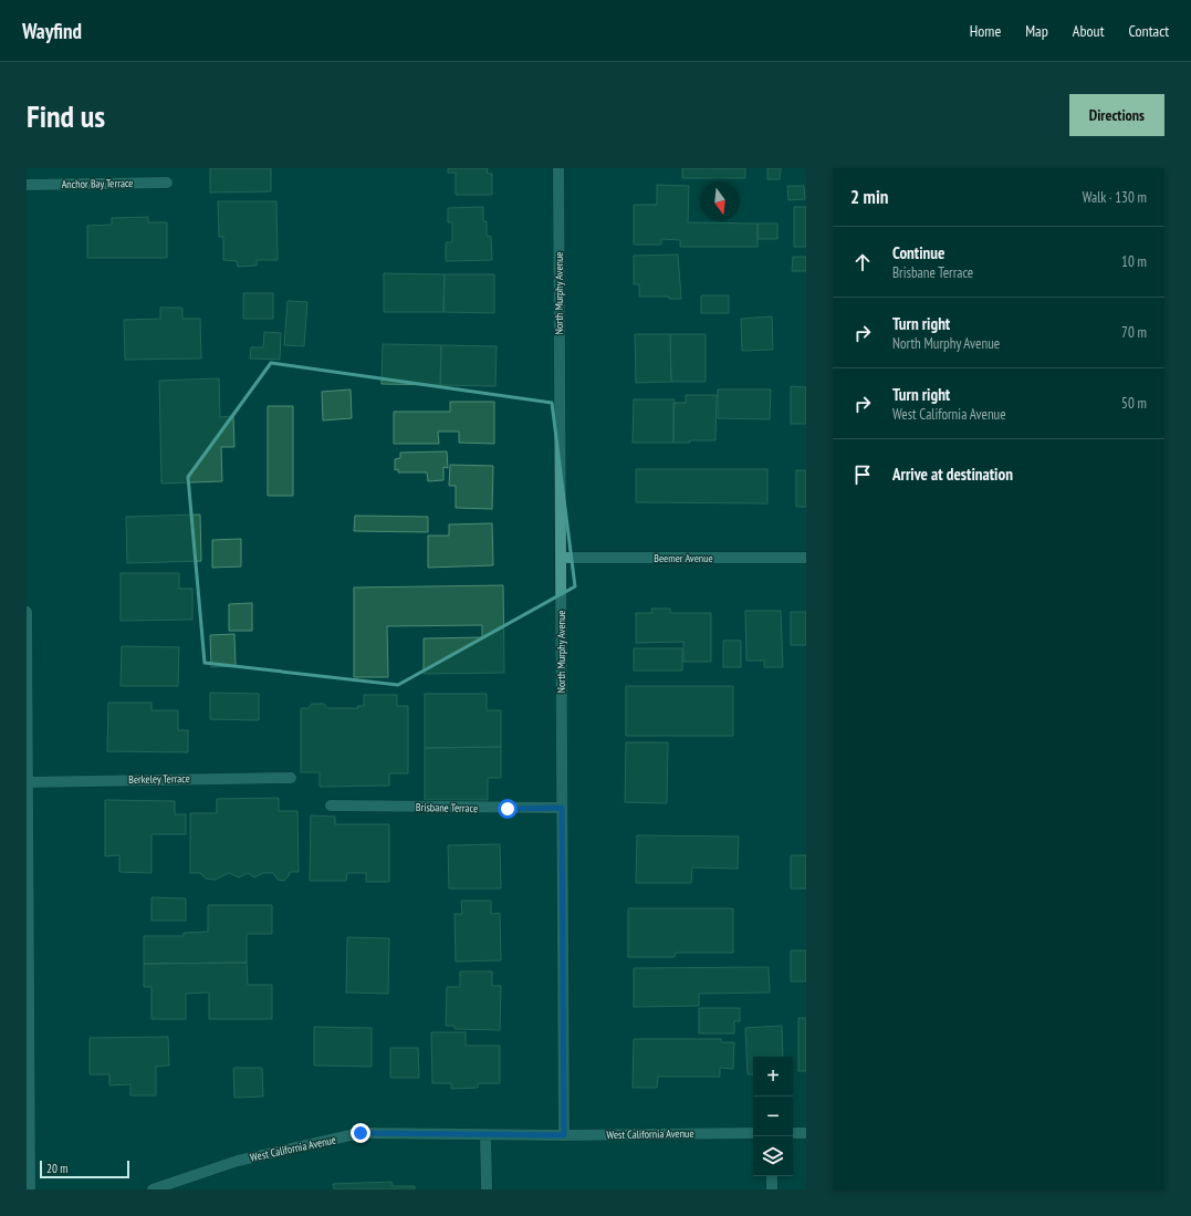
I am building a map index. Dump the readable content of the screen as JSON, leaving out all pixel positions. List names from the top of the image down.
{
  "streets": {
    "street": [
      "Anchor Bay Terrace",
      "North Murphy Avenue",
      "Beemer Avenue",
      "Berkeley Terrace",
      "Brisbane Terrace",
      "West California Avenue"
    ]
  },
  "crossings": [
    ["North Murphy Avenue", "Beemer Avenue"],
    ["North Murphy Avenue", "Brisbane Terrace"],
    ["North Murphy Avenue", "West California Avenue"]
  ],
  "scale_bar": "20 m",
  "north": "bottom",
  "page": {
    "header": "Wayfind",
    "nav": [
      "Home",
      "Map",
      "About",
      "Contact"
    ],
    "buttons": "Directions",
    "title": "Find us",
    "heading": ["2 min", "Walk · 130 m"],
    "list": [
      ["Continue", "Brisbane Terrace", "10 m"],
      ["Turn right", "North Murphy Avenue", "70 m"],
      ["Turn right", "West California Avenue", "50 m"],
      "Arrive at destination"
    ],
    "map_buttons": ["+", "−"],
    "scale": "20 m"
  }
}
